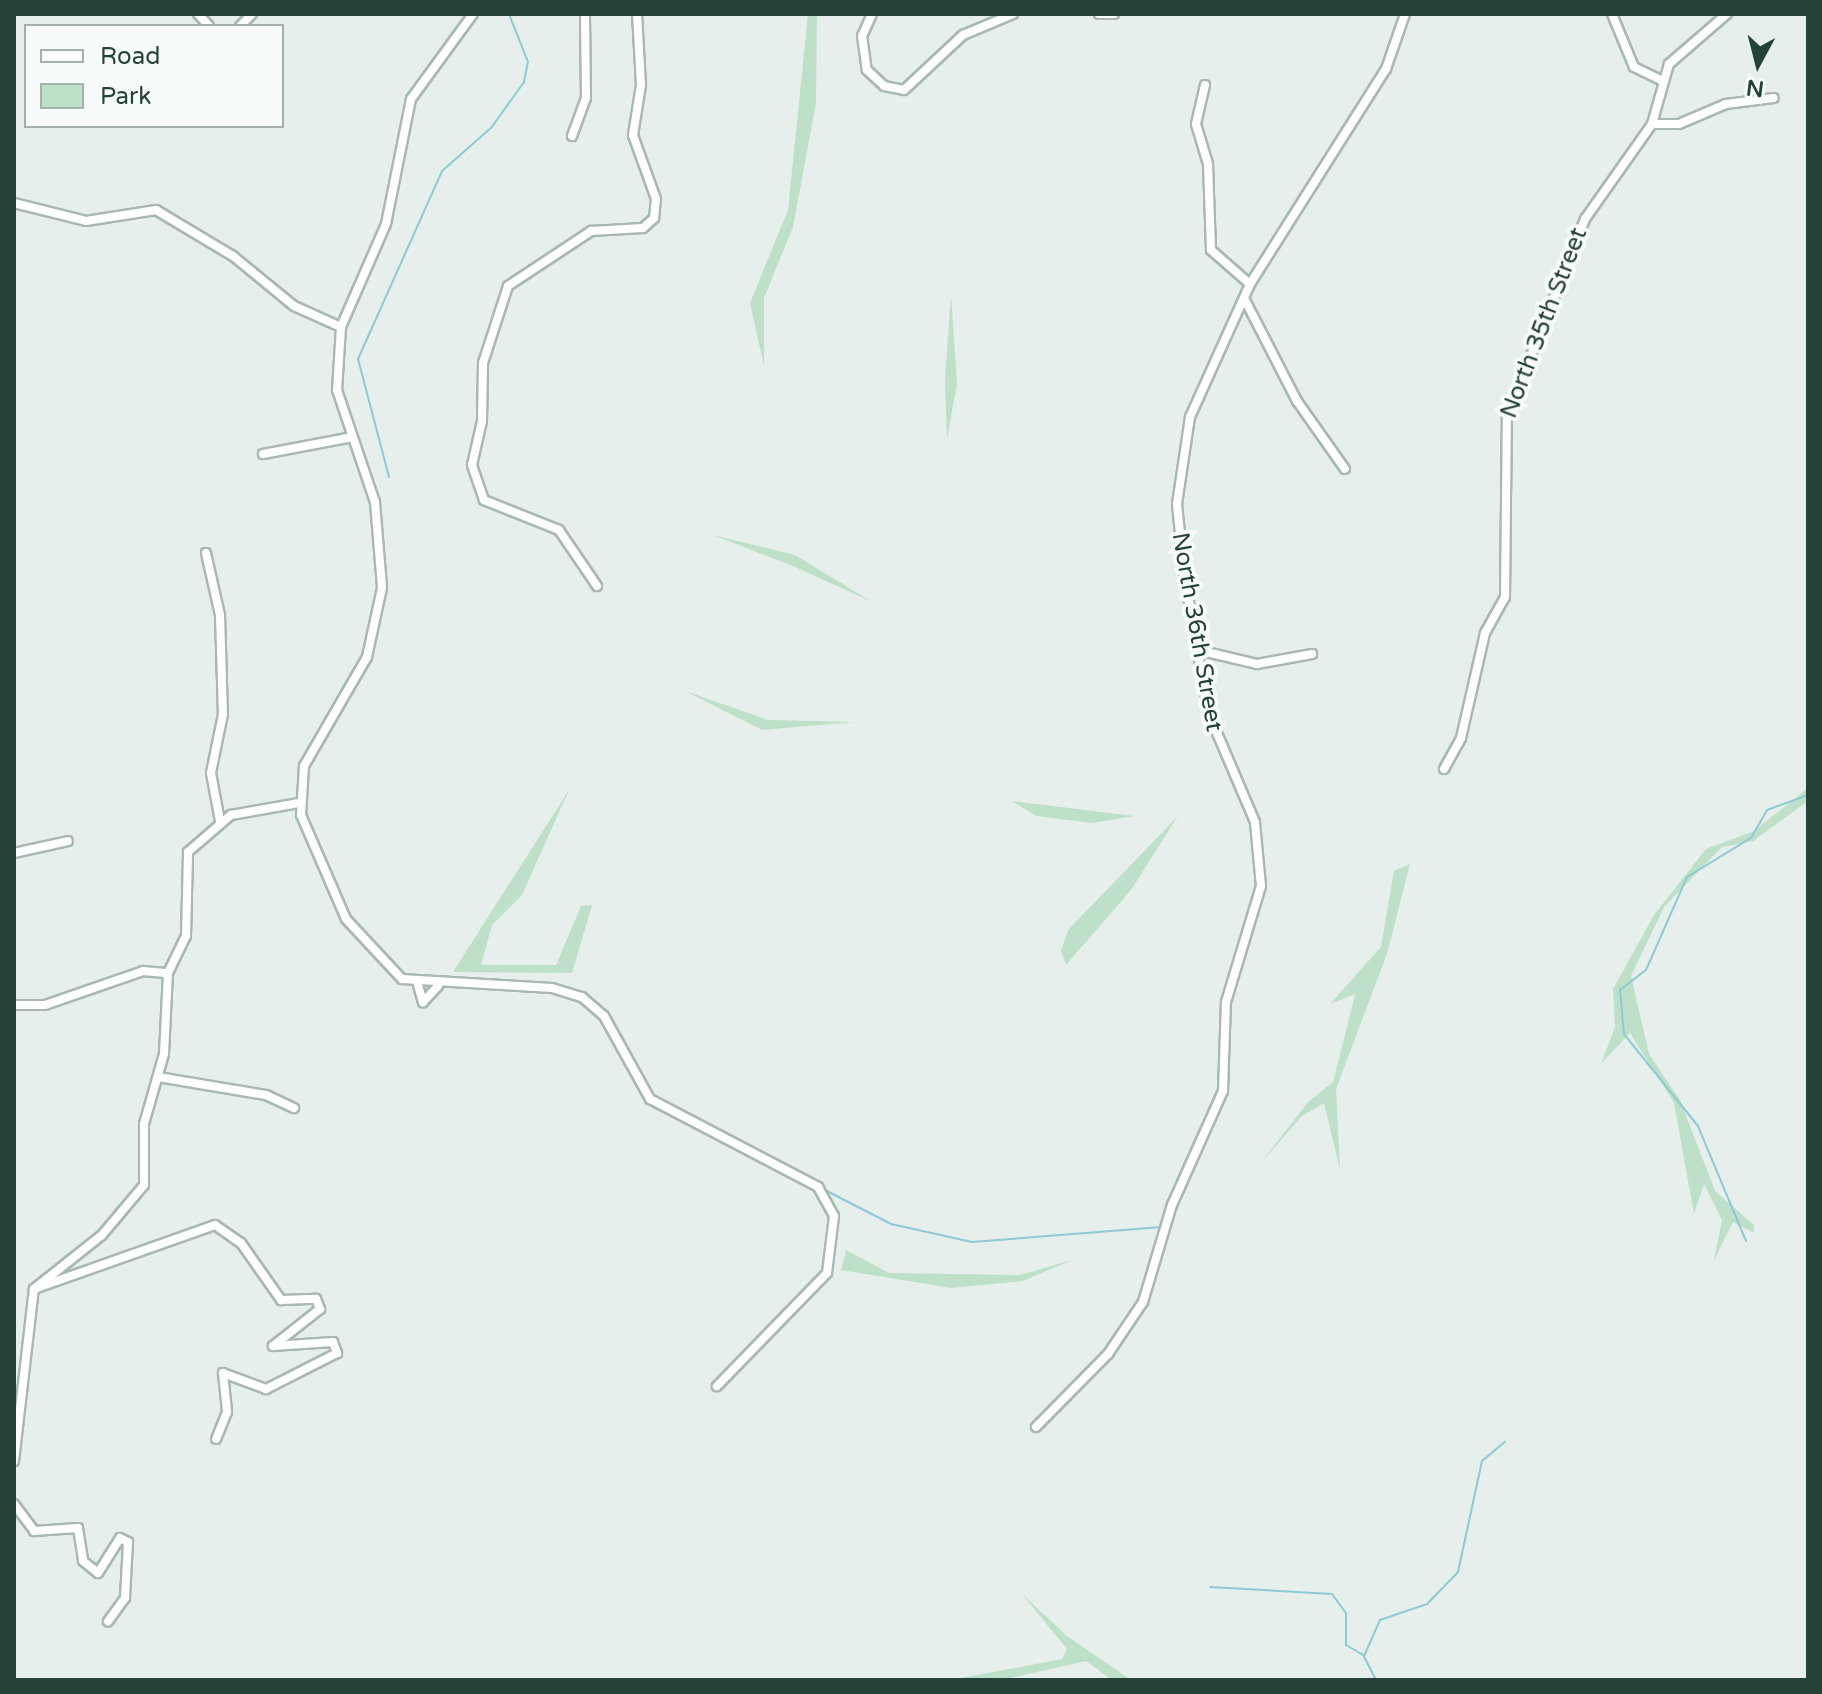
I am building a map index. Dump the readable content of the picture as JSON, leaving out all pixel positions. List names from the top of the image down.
{
  "streets": {
    "street": ["North 35th Street", "North 36th Street"]
  },
  "legend": ["Road", "Park"],
  "north": "bottom"
}
